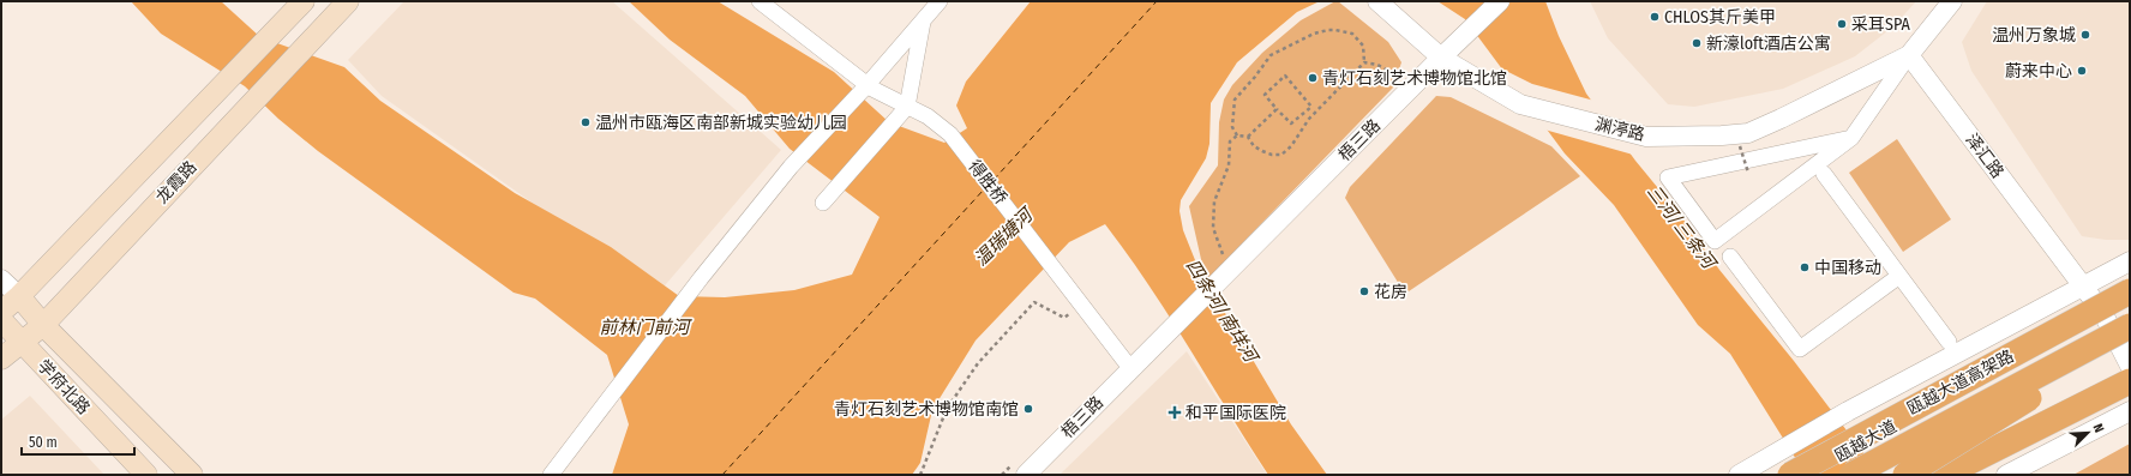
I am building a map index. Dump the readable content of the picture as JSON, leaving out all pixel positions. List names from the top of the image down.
{
  "streets": {
    "highway": ["瓯越大道高架路", "瓯越大道"],
    "main road": ["龙霞路", "学府北路"],
    "street": [
      "渊渟路",
      "梧三路",
      "泽汇路",
      "得胜桥"
    ]
  },
  "crossings": [
    ["渊渟路", "梧三路"],
    ["渊渟路", "泽汇路"],
    ["梧三路", "得胜桥"],
    ["泽汇路", "瓯越大道"],
    ["龙霞路", "学府北路"]
  ],
  "water": [
    "三河/三条河",
    "温瑞塘河",
    "四条河/南垟河",
    "前林门前河"
  ],
  "places": {
    "other": [
      "CHLOS其斤美甲",
      "采耳SPA",
      "温州万象城",
      "新濠loft酒店公寓",
      "蔚来中心",
      "青灯石刻艺术博物馆北馆",
      "温州市瓯海区南部新城实验幼儿园",
      "中国移动",
      "花房",
      "青灯石刻艺术博物馆南馆"
    ],
    "health": ["和平国际医院"]
  },
  "scale_bar": "50 m",
  "north": "top right"
}
